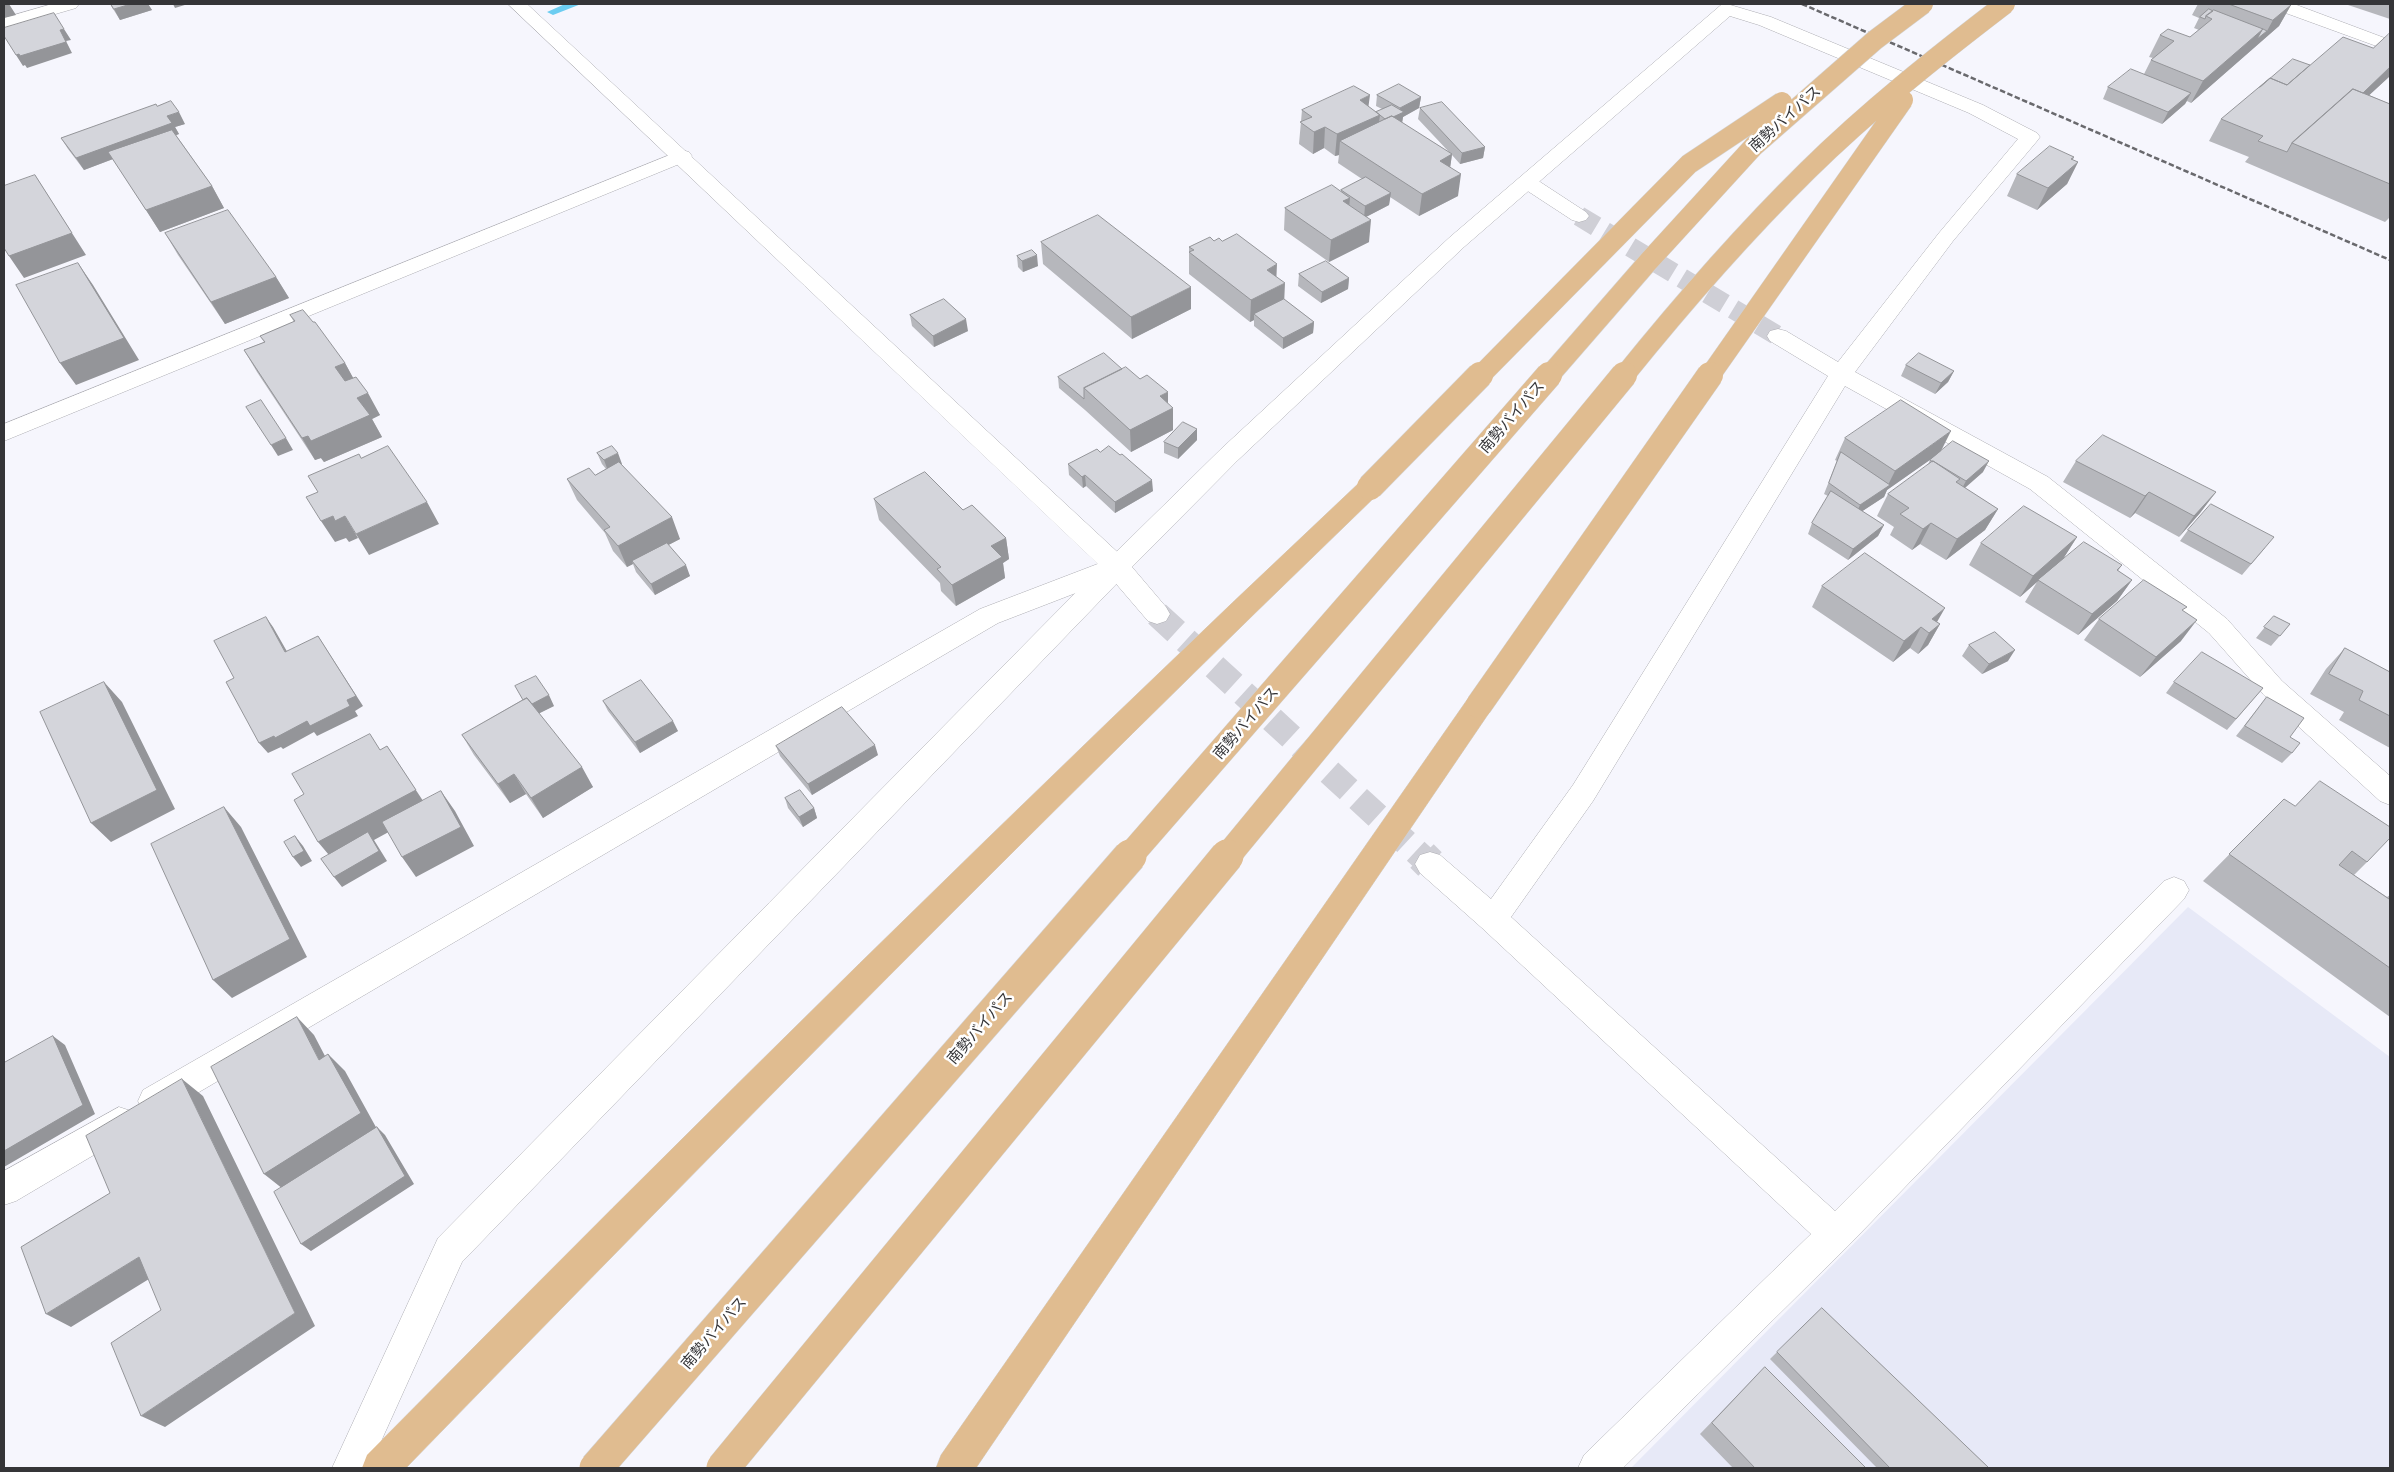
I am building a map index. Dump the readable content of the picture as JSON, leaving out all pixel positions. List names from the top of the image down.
{
  "streets": {
    "highway": ["南勢バイパス"]
  }
}
